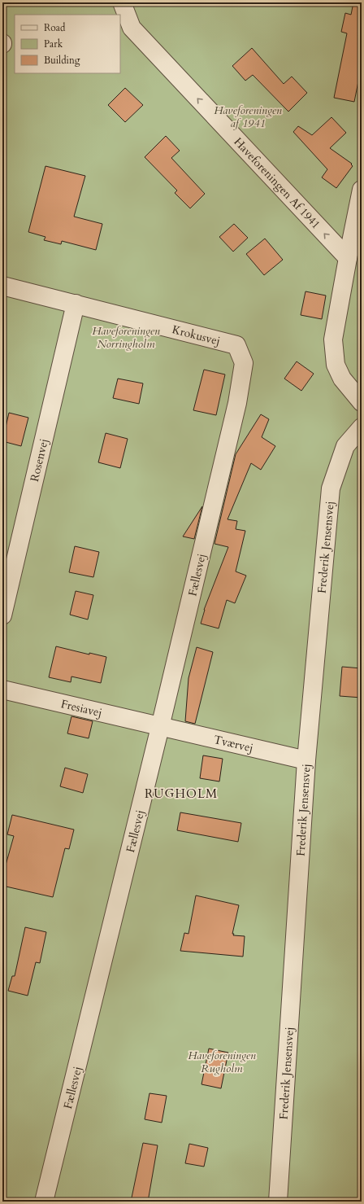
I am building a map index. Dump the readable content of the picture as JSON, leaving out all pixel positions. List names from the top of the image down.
{
  "streets": {
    "street": [
      "Haveforeningen Af 1941",
      "Krokusvej",
      "Rosenvej",
      "Frederik Jensensvej",
      "Fællesvej",
      "Fresiavej",
      "Tværvej"
    ]
  },
  "crossings": [
    ["Krokusvej", "Rosenvej"],
    ["Krokusvej", "Fællesvej"],
    ["Frederik Jensensvej", "Tværvej"],
    ["Fællesvej", "Fresiavej"],
    ["Fællesvej", "Tværvej"],
    ["Fresiavej", "Tværvej"]
  ],
  "one_way": ["Haveforeningen Af 1941"],
  "districts": ["RUGHOLM"],
  "parks": ["Haveforeningen af 1941", "Haveforeningen Norringholm", "Haveforeningen Rugholm"],
  "legend": ["Road", "Park", "Building"]
}
